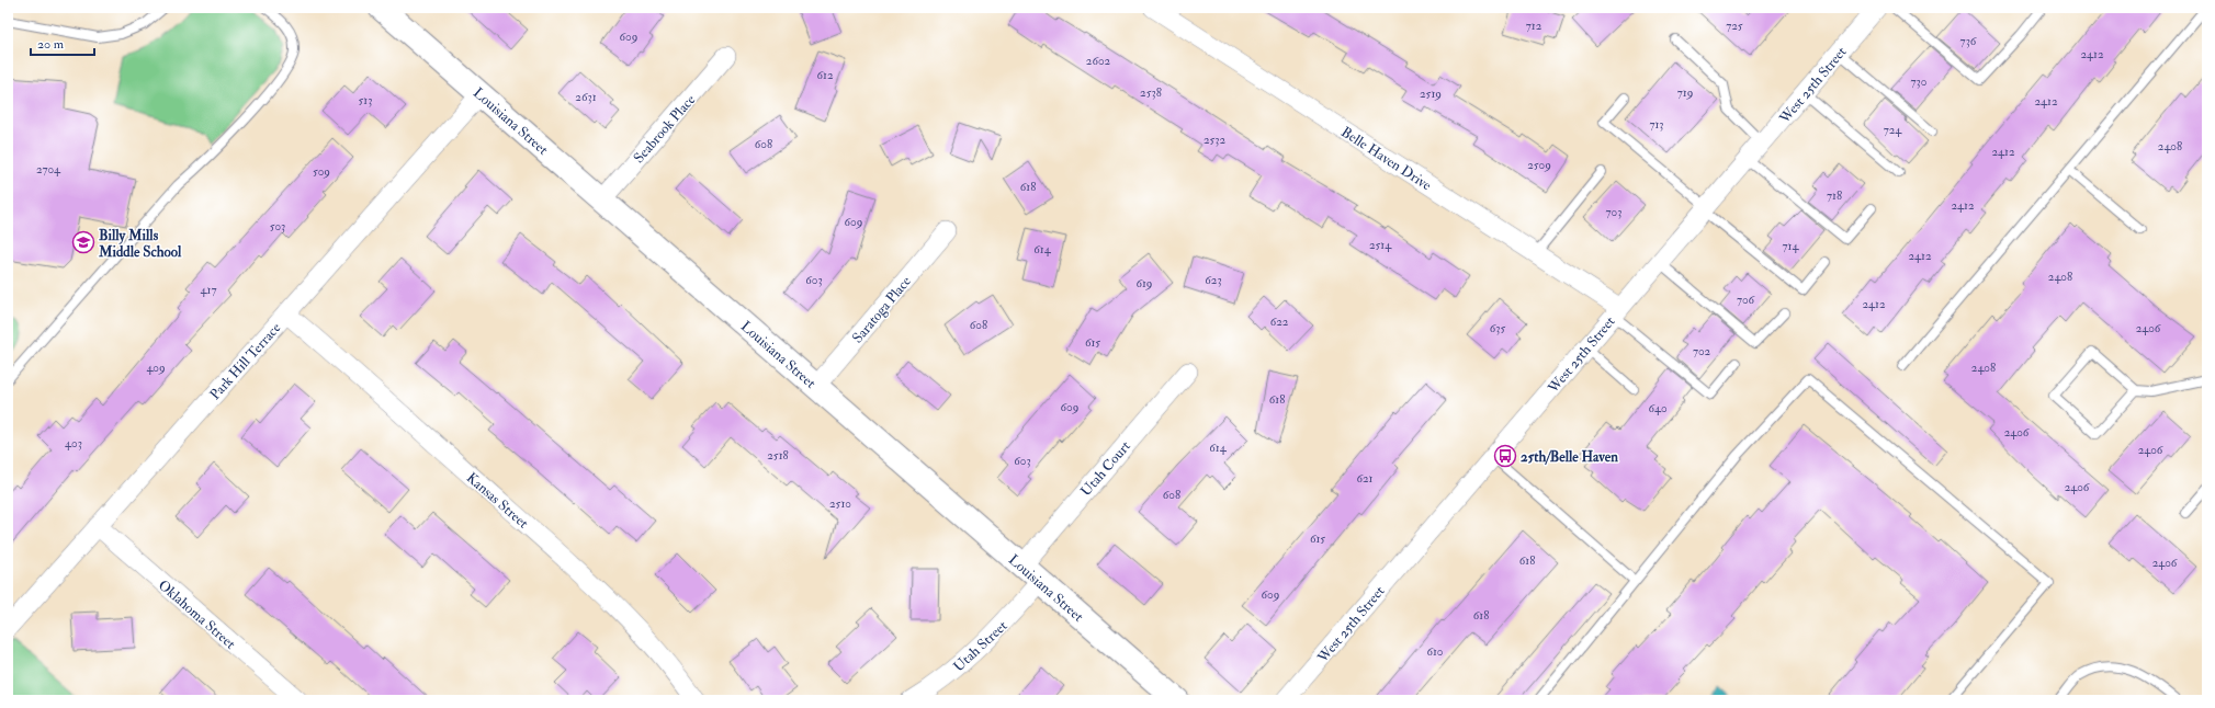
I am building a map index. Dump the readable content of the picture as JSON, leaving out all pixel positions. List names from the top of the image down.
{
  "streets": {
    "main road": ["Louisiana Street"],
    "street": [
      "West 25th Street",
      "Seabrook Place",
      "Belle Haven Drive",
      "Saratoga Place",
      "Park Hill Terrace",
      "Utah Court",
      "Kansas Street",
      "Oklahoma Street",
      "Utah Street"
    ]
  },
  "crossings": [
    ["West 25th Street", "Belle Haven Drive"],
    ["Louisiana Street", "Seabrook Place"],
    ["Louisiana Street", "Saratoga Place"],
    ["Louisiana Street", "Park Hill Terrace"],
    ["Louisiana Street", "Utah Court"],
    ["Louisiana Street", "Utah Street"],
    ["Park Hill Terrace", "Kansas Street"],
    ["Park Hill Terrace", "Oklahoma Street"]
  ],
  "places": {
    "school or university": ["Billy Mills Middle School"],
    "bus stop": ["25th/Belle Haven"]
  },
  "house_numbers": [
    "712",
    "725",
    "609",
    "736",
    "2412",
    "2602",
    "612",
    "730",
    "2538",
    "719",
    "2519",
    "2631",
    "513",
    "2412",
    "713",
    "724",
    "2532",
    "608",
    "2408",
    "2412",
    "2509",
    "2704",
    "509",
    "618",
    "718",
    "2412",
    "703",
    "609",
    "503",
    "2514",
    "714",
    "614",
    "2412",
    "2408",
    "603",
    "623",
    "619",
    "417",
    "706",
    "2412",
    "622",
    "608",
    "635",
    "2406",
    "615",
    "702",
    "409",
    "2408",
    "618",
    "609",
    "640",
    "2406",
    "403",
    "614",
    "2406",
    "2518",
    "603",
    "621",
    "2406",
    "608",
    "2510",
    "615",
    "618",
    "2406",
    "609",
    "618",
    "610"
  ],
  "scale_bar": "20 m"
}
